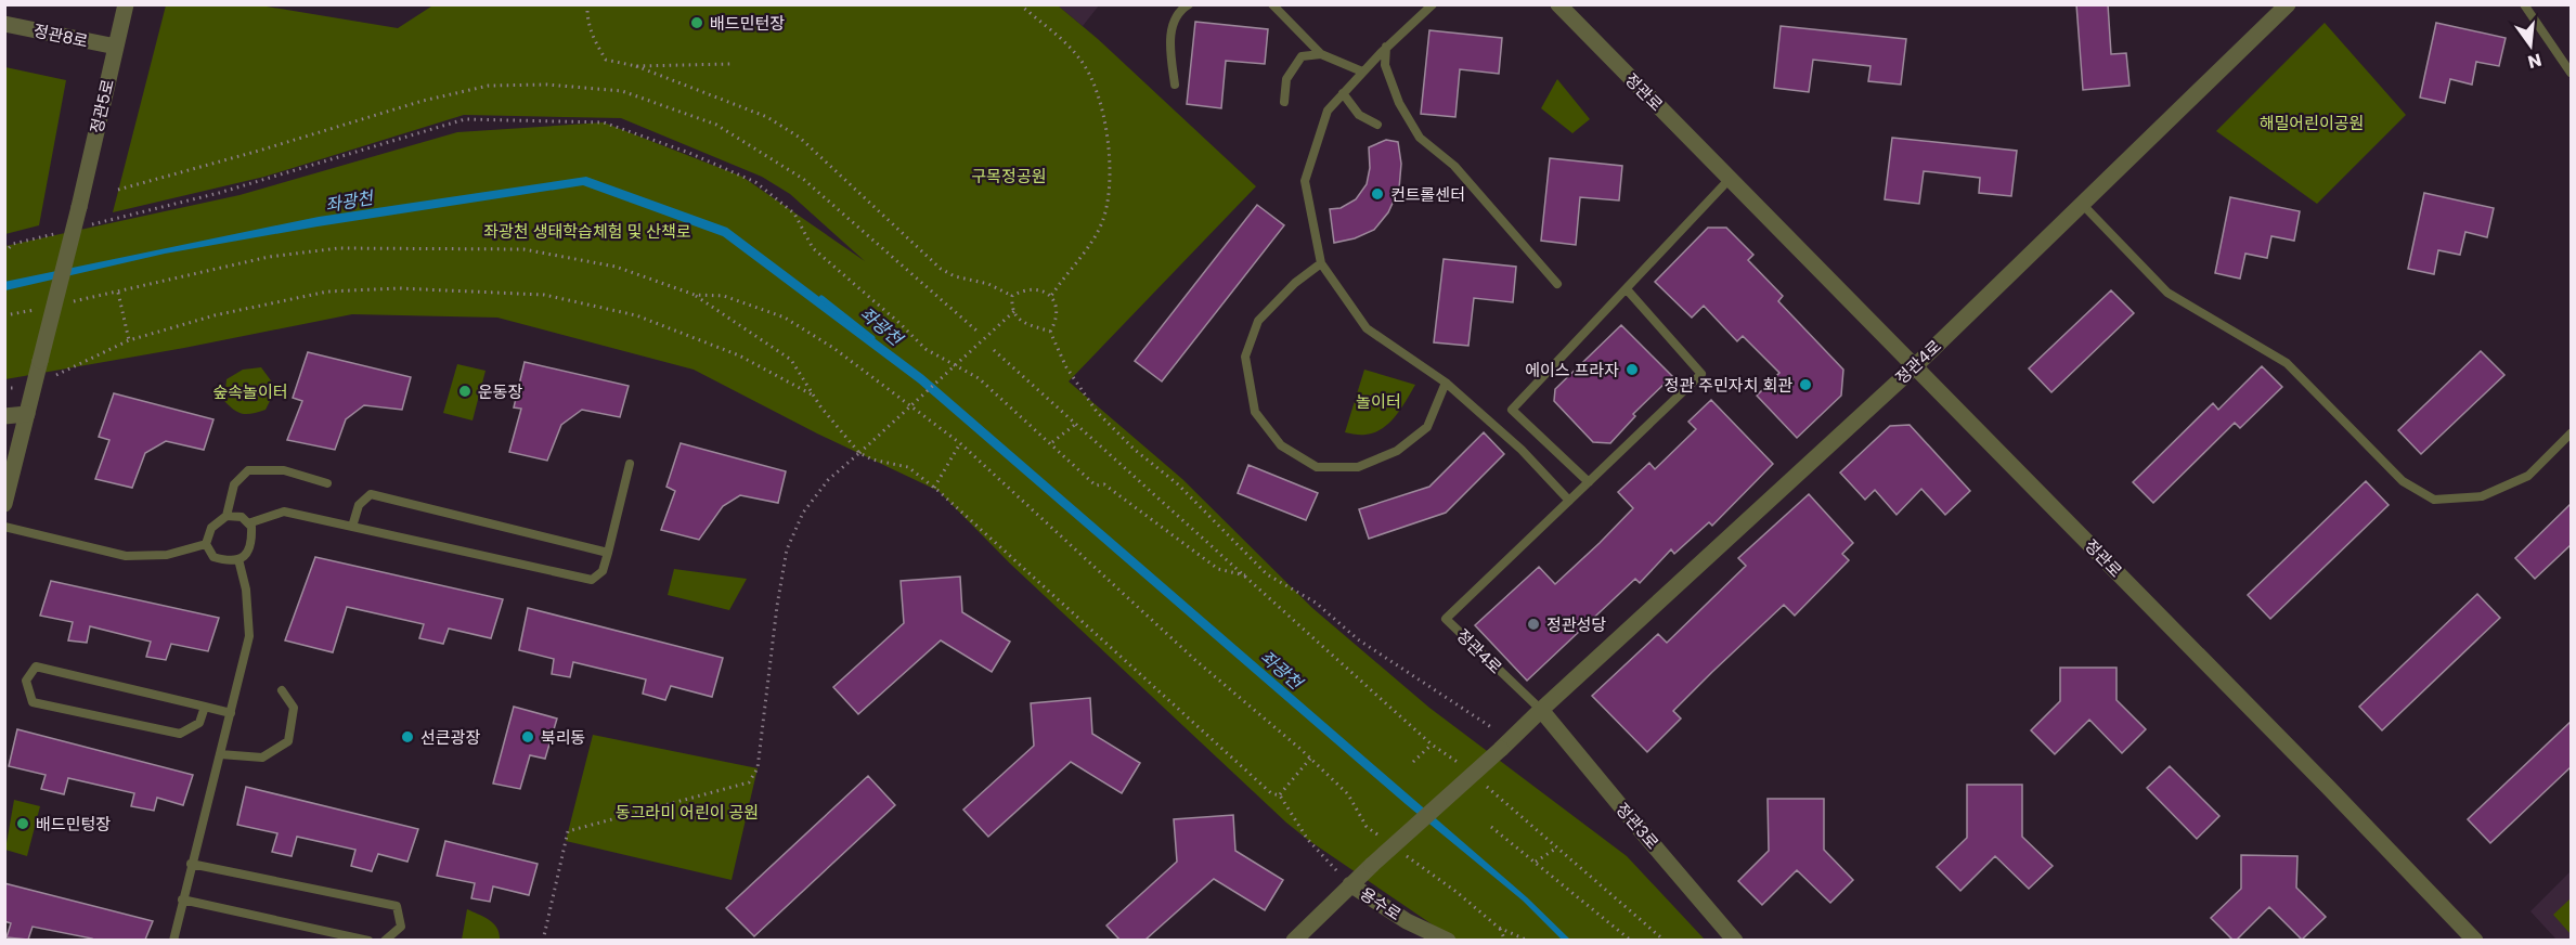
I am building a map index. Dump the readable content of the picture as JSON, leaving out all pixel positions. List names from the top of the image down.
{
  "streets": {
    "street": [
      "정관8로",
      "정관로",
      "정관5로",
      "정관4로",
      "정관3로",
      "용수로"
    ]
  },
  "crossings": [
    ["정관8로", "정관5로"],
    ["정관로", "정관4로"],
    ["정관4로", "정관3로"],
    ["정관4로", "용수로"]
  ],
  "water": ["좌광천"],
  "parks": [
    "해밀어린이공원",
    "구목정공원",
    "좌광천 생태학습체험 및 산책로",
    "숲속놀이터",
    "놀이터",
    "동그라미 어린이 공원"
  ],
  "places": [
    "배드민턴장",
    "컨트롤센터",
    "에이스 프라자",
    "정관 주민자치 회관",
    "운동장",
    "정관성당",
    "선큰광장",
    "북리동",
    "배드민텅장"
  ],
  "north": "bottom"
}
